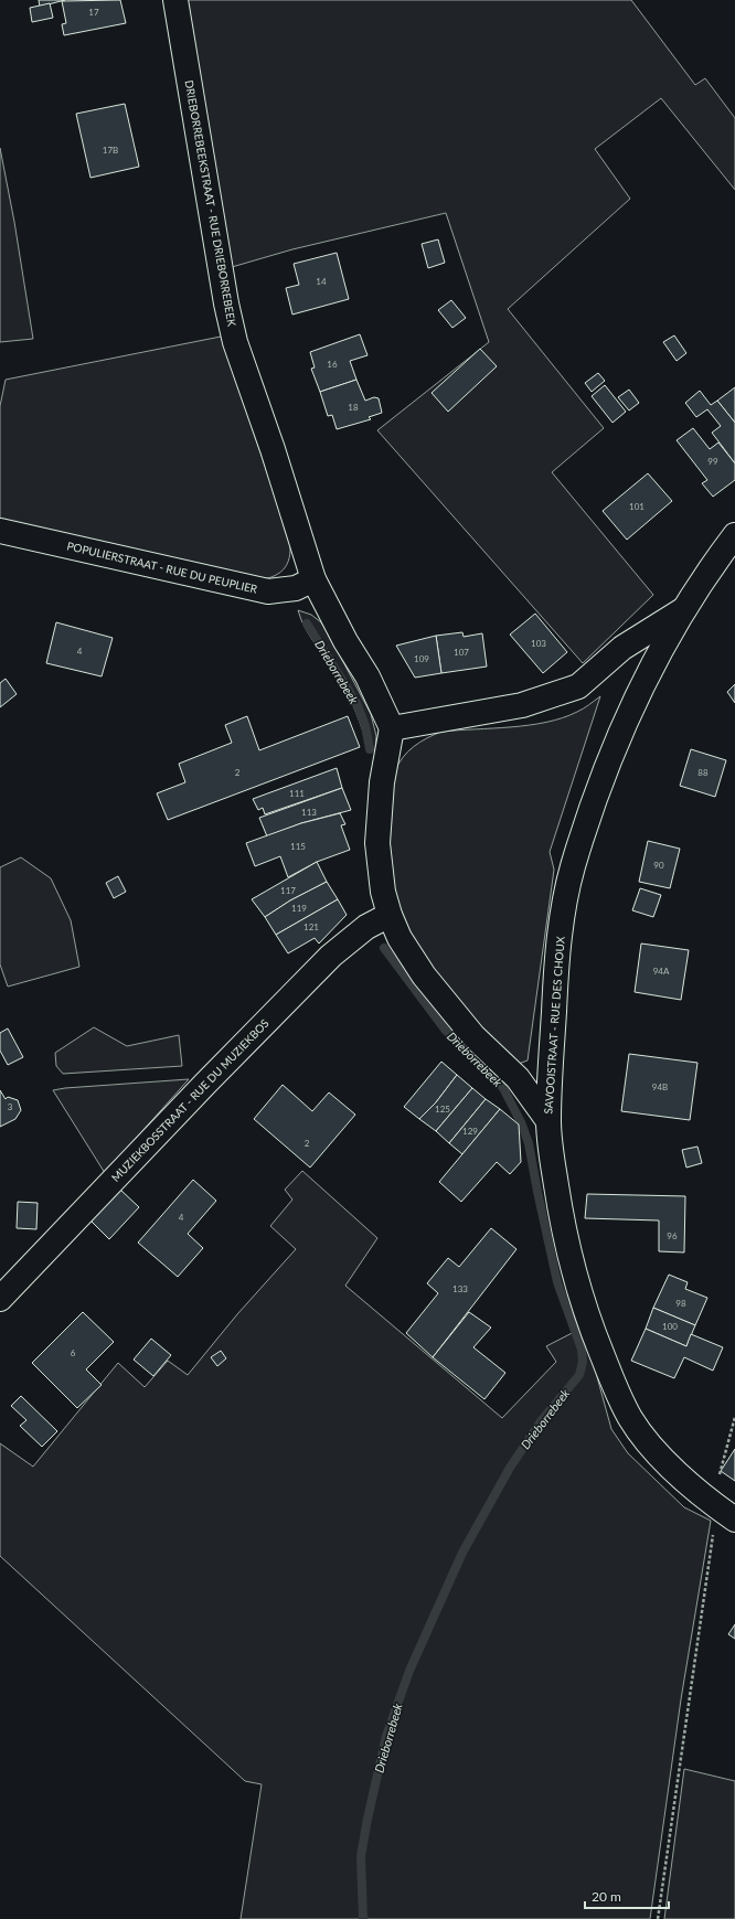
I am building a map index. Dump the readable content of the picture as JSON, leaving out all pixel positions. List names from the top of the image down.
{
  "streets": {
    "street": [
      "DRIEBORREBEEKSTRAAT - RUE DRIEBORREBEEK",
      "POPULIERSTRAAT - RUE DU PEUPLIER",
      "SAVOOISTRAAT - RUE DES CHOUX",
      "MUZIEKBOSSTRAAT - RUE DU MUZIEKBOS"
    ]
  },
  "crossings": [
    ["DRIEBORREBEEKSTRAAT - RUE DRIEBORREBEEK", "POPULIERSTRAAT - RUE DU PEUPLIER"],
    ["SAVOOISTRAAT - RUE DES CHOUX", "MUZIEKBOSSTRAAT - RUE DU MUZIEKBOS"]
  ],
  "water": ["Drieborrebeek"],
  "house_numbers": [
    "17",
    "17B",
    "14",
    "16",
    "18",
    "99",
    "101",
    "103",
    "4",
    "107",
    "109",
    "2",
    "88",
    "111",
    "113",
    "115",
    "90",
    "117",
    "119",
    "121",
    "94A",
    "94B",
    "3",
    "125",
    "129",
    "2",
    "4",
    "96",
    "133",
    "98",
    "100",
    "6"
  ],
  "scale_bar": "20 m"
}
